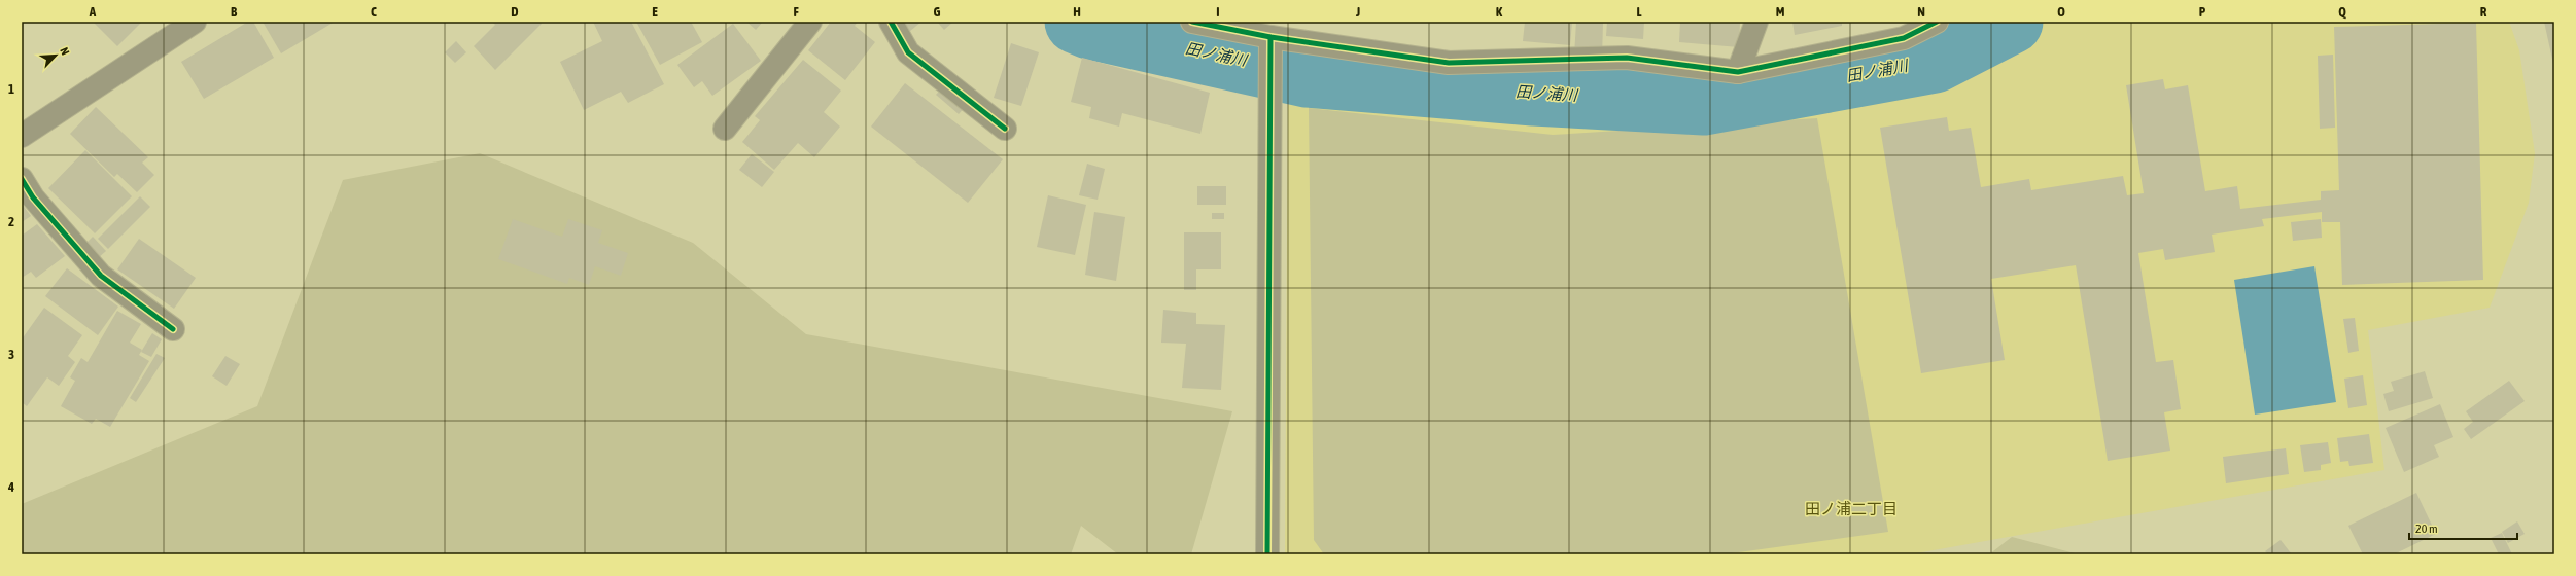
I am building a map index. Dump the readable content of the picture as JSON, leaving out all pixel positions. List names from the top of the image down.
{
  "districts": ["田ノ浦二丁目"],
  "water": ["田ノ浦川"],
  "scale_bar": "20 m",
  "north": "top right",
  "grid": {
    "columns": [
      "A",
      "B",
      "C",
      "D",
      "E",
      "F",
      "G",
      "H",
      "I",
      "J",
      "K",
      "L",
      "M",
      "N",
      "O",
      "P",
      "Q",
      "R"
    ],
    "rows": [
      "1",
      "2",
      "3",
      "4"
    ]
  }
}
